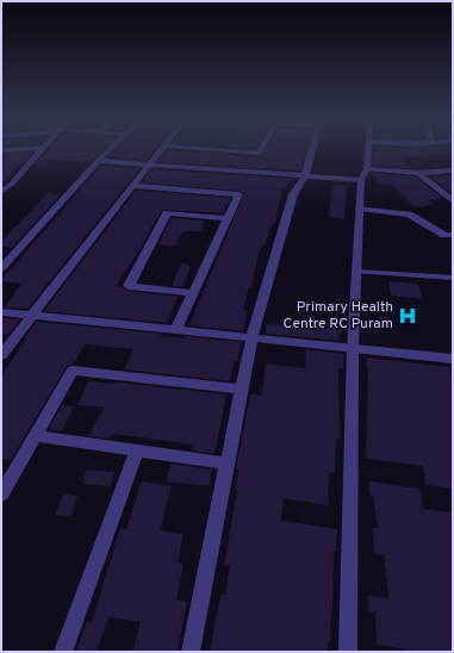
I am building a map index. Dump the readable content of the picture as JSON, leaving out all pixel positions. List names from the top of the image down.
{
  "places": {
    "hospital": ["Primary Health Centre RC Puram"]
  }
}
